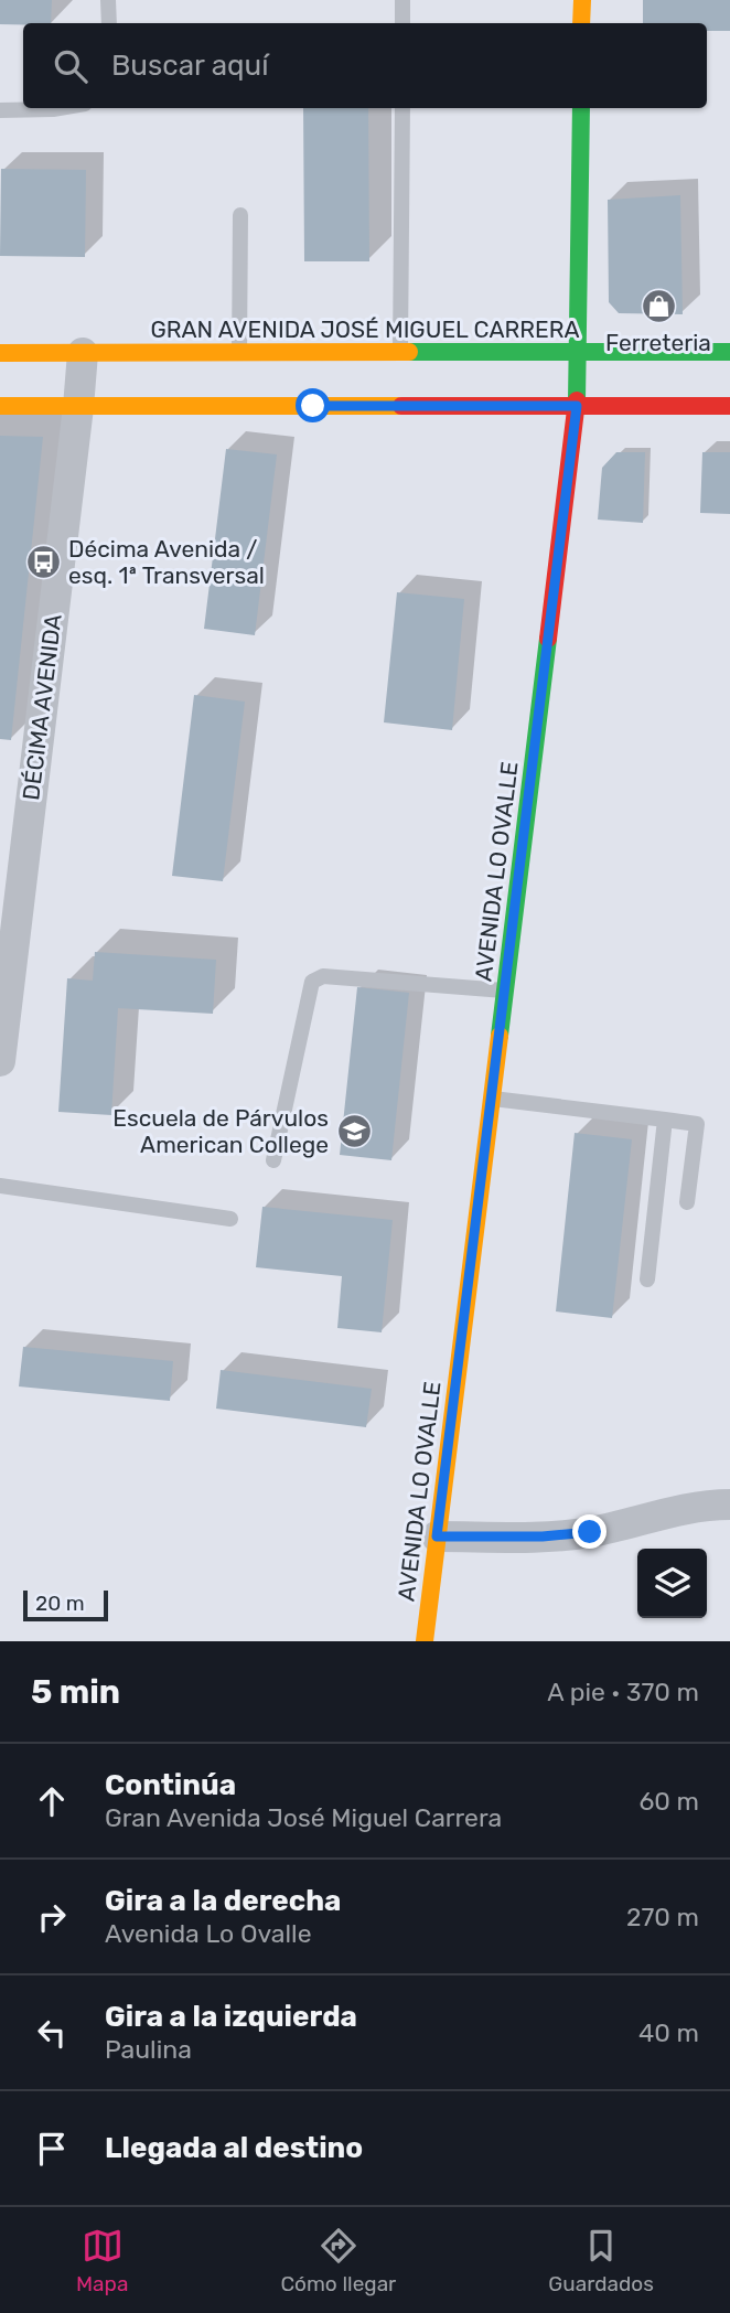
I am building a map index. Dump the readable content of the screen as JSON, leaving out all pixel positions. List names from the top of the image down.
{
  "streets": {
    "main road": ["GRAN AVENIDA JOSÉ MIGUEL CARRERA", "AVENIDA LO OVALLE"],
    "street": ["DÉCIMA AVENIDA"]
  },
  "crossings": [
    ["GRAN AVENIDA JOSÉ MIGUEL CARRERA", "DÉCIMA AVENIDA"],
    ["GRAN AVENIDA JOSÉ MIGUEL CARRERA", "AVENIDA LO OVALLE"]
  ],
  "places": {
    "shop": ["Ferreteria"],
    "bus stop": ["Décima Avenida / esq. 1ª Transversal"],
    "school or university": ["Escuela de Párvulos American College"]
  },
  "scale_bar": "20 m",
  "page": {
    "search": "Buscar aquí",
    "scale": "20 m",
    "heading": ["5 min", "A pie · 370 m"],
    "list": [
      ["Continúa", "Gran Avenida José Miguel Carrera", "60 m"],
      ["Gira a la derecha", "Avenida Lo Ovalle", "270 m"],
      ["Gira a la izquierda", "Paulina", "40 m"],
      "Llegada al destino"
    ],
    "nav": ["Mapa", "Cómo llegar", "Guardados"]
  }
}
